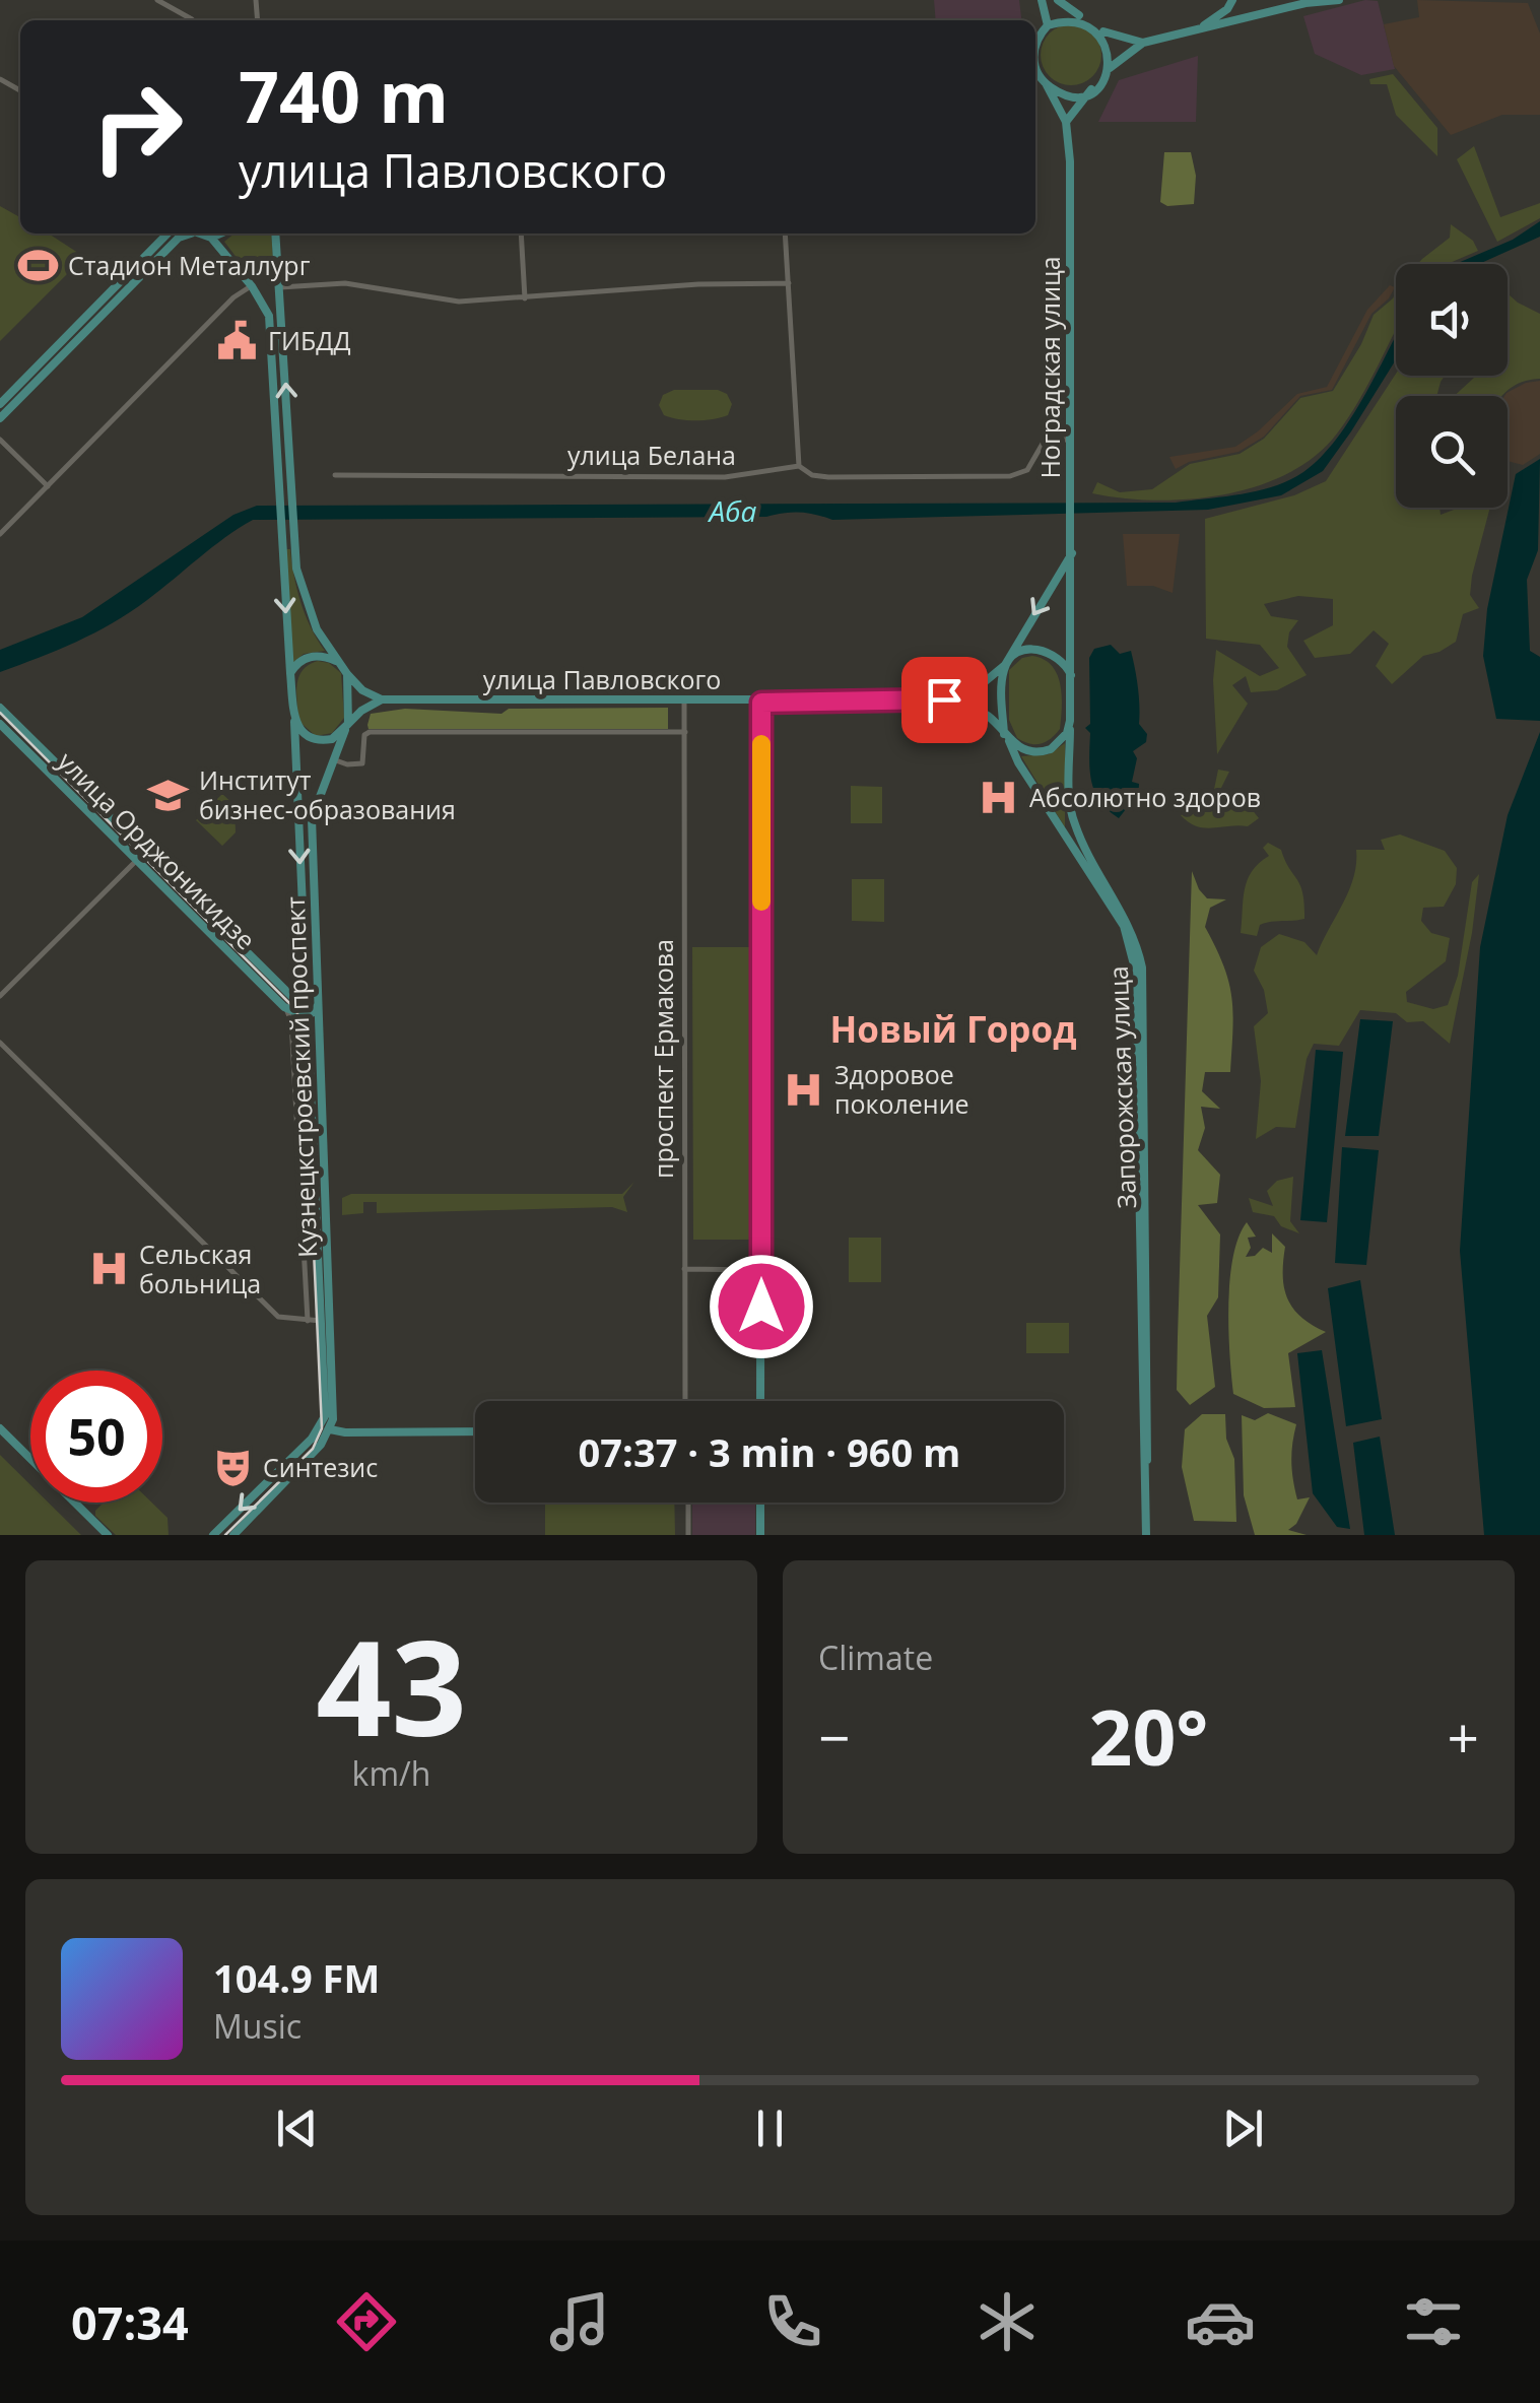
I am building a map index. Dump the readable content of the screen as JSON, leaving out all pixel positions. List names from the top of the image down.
{
  "streets": {
    "main road": [
      "Ноградская улица",
      "улица Павловского",
      "улица Орджоникидзе",
      "Кузнецкстроевский проспект",
      "Запорожская улица"
    ],
    "street": ["улица Белана", "проспект Ермакова"]
  },
  "crossings": [
    ["Ноградская улица", "улица Белана"],
    ["Ноградская улица", "улица Павловского"],
    ["Ноградская улица", "Запорожская улица"],
    ["улица Павловского", "проспект Ермакова"],
    ["улица Павловского", "Запорожская улица"],
    ["улица Орджоникидзе", "Кузнецкстроевский проспект"]
  ],
  "districts": ["Новый Город"],
  "water": ["Аба"],
  "places": {
    "sports": ["Стадион Металлург"],
    "public building": ["ГИБДД"],
    "school or university": ["Институт бизнес-образования"],
    "hospital": ["Абсолютно здоров", "Здоровое поколение", "Сельская больница"],
    "theatre": ["Синтезис"]
  },
  "page": {
    "turn": ["740 m", "улица Павловского"],
    "limit": "50",
    "trip": "07:37 · 3 min · 960 m",
    "tile": [
      ["43", "km/h"],
      "Climate"
    ],
    "heat": ["−", "20°", "+"],
    "song": ["104.9 FM", "Music"],
    "tabs": "07:34"
  }
}
